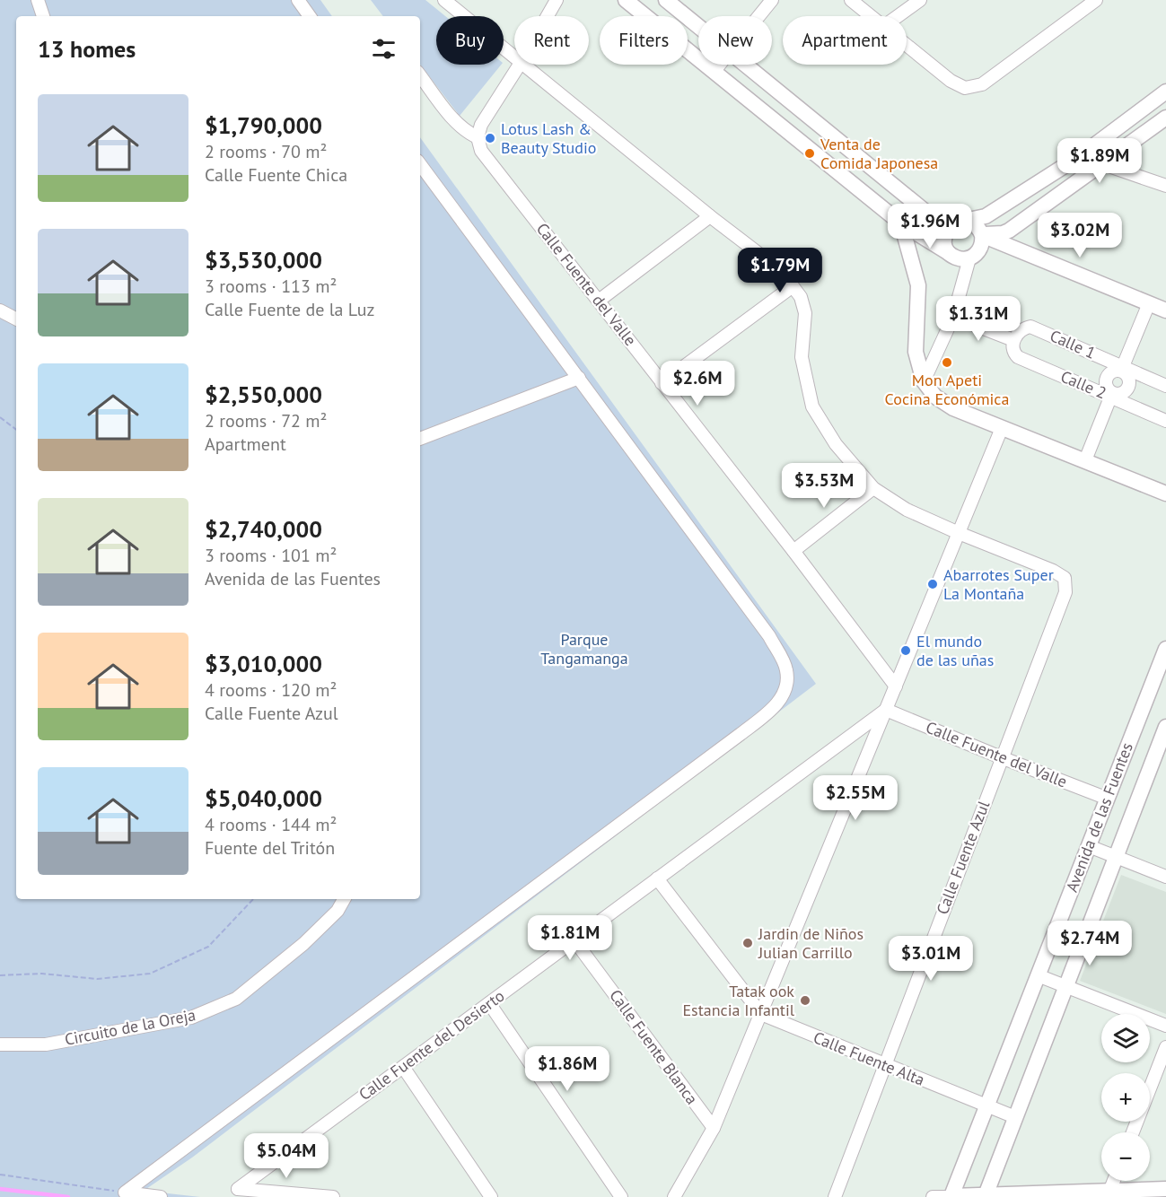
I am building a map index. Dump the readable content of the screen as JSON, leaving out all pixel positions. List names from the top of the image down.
{
  "streets": {
    "street": [
      "Calle Fuente del Valle",
      "Calle 1",
      "Calle 2",
      "Avenida de las Fuentes",
      "Calle Fuente Azul",
      "Circuito de la Oreja",
      "Calle Fuente del Desierto",
      "Calle Fuente Blanca",
      "Calle Fuente Alta"
    ]
  },
  "crossings": [
    ["Calle Fuente del Valle", "Avenida de las Fuentes"],
    ["Calle Fuente del Valle", "Calle Fuente Azul"],
    ["Calle Fuente del Valle", "Calle Fuente del Desierto"],
    ["Calle 1", "Calle 2"],
    ["Avenida de las Fuentes", "Calle Fuente Alta"],
    ["Calle Fuente Azul", "Calle Fuente Alta"],
    ["Calle Fuente del Desierto", "Calle Fuente Blanca"],
    ["Calle Fuente del Desierto", "Calle Fuente Alta"]
  ],
  "parks": ["Parque Tangamanga"],
  "places": [
    "Lotus Lash & Beauty Studio",
    "Venta de Comida Japonesa",
    "Mon Apeti Cocina Económica",
    "Abarrotes Super La Montaña",
    "El mundo de las uñas",
    "Jardin de Niños Julian Carrillo",
    "Tatak ook Estancia Infantil"
  ],
  "page": {
    "chip": [
      "Buy",
      "Rent",
      "Filters",
      "New",
      "Apartment"
    ],
    "heading": "13 homes",
    "list": [
      {
        "name": "$1,790,000",
        "note": "2 rooms · 70 m² · Calle Fuente Chica"
      },
      {
        "name": "$3,530,000",
        "note": "3 rooms · 113 m² · Calle Fuente de la Luz"
      },
      {
        "name": "$2,550,000",
        "note": "2 rooms · 72 m² · Apartment"
      },
      {
        "name": "$2,740,000",
        "note": "3 rooms · 101 m² · Avenida de las Fuentes"
      },
      {
        "name": "$3,010,000",
        "note": "4 rooms · 120 m² · Calle Fuente Azul"
      },
      {
        "name": "$5,040,000",
        "note": "4 rooms · 144 m² · Fuente del Tritón"
      }
    ],
    "price": [
      "$1.89M",
      "$1.96M",
      "$3.02M",
      "$1.79M",
      "$1.31M",
      "$2.6M",
      "$3.53M",
      "$2.55M",
      "$1.81M",
      "$2.74M",
      "$3.01M",
      "$1.86M",
      "$5.04M"
    ],
    "map_buttons": ["+", "−"]
  }
}
